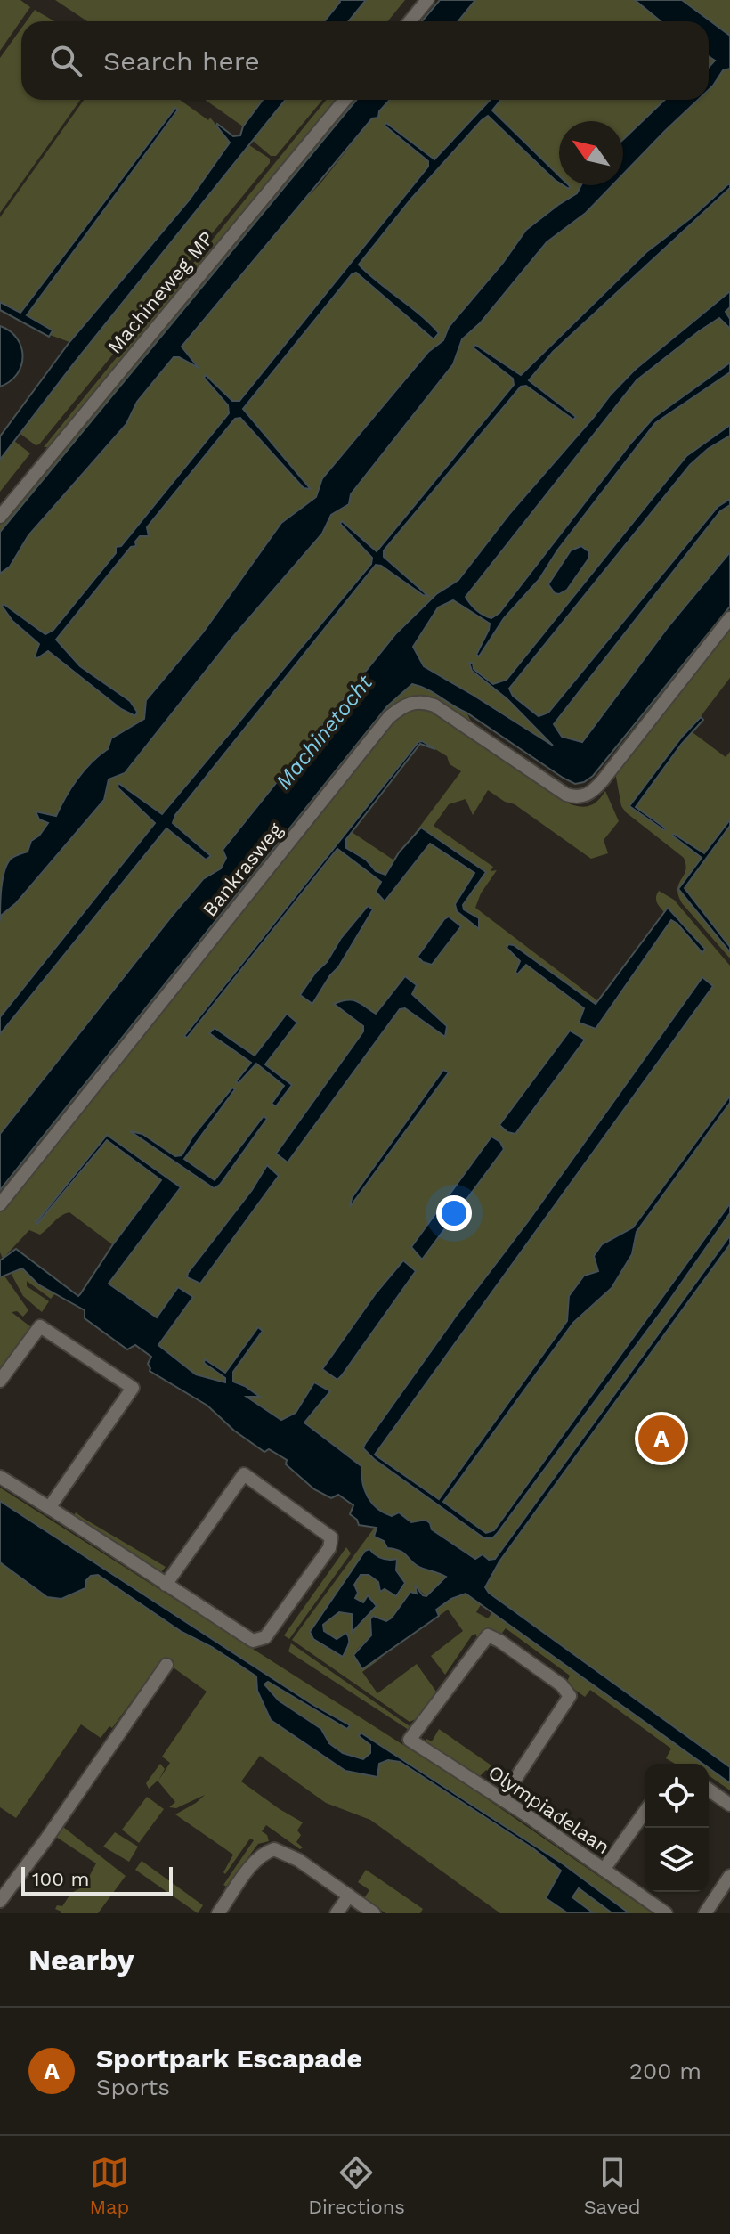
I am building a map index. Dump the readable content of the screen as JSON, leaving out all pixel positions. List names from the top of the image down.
{
  "streets": {
    "street": ["Machineweg MP", "Bankrasweg", "Olympiadelaan"]
  },
  "water": ["Machinetocht"],
  "scale_bar": "100 m",
  "north": "top left",
  "page": {
    "search": "Search here",
    "pins": "A",
    "scale": "100 m",
    "heading": "Nearby",
    "list": [
      {
        "mark": "A",
        "name": "Sportpark Escapade",
        "note": "Sports",
        "value": "200 m"
      }
    ],
    "nav": ["Map", "Directions", "Saved"]
  }
}
